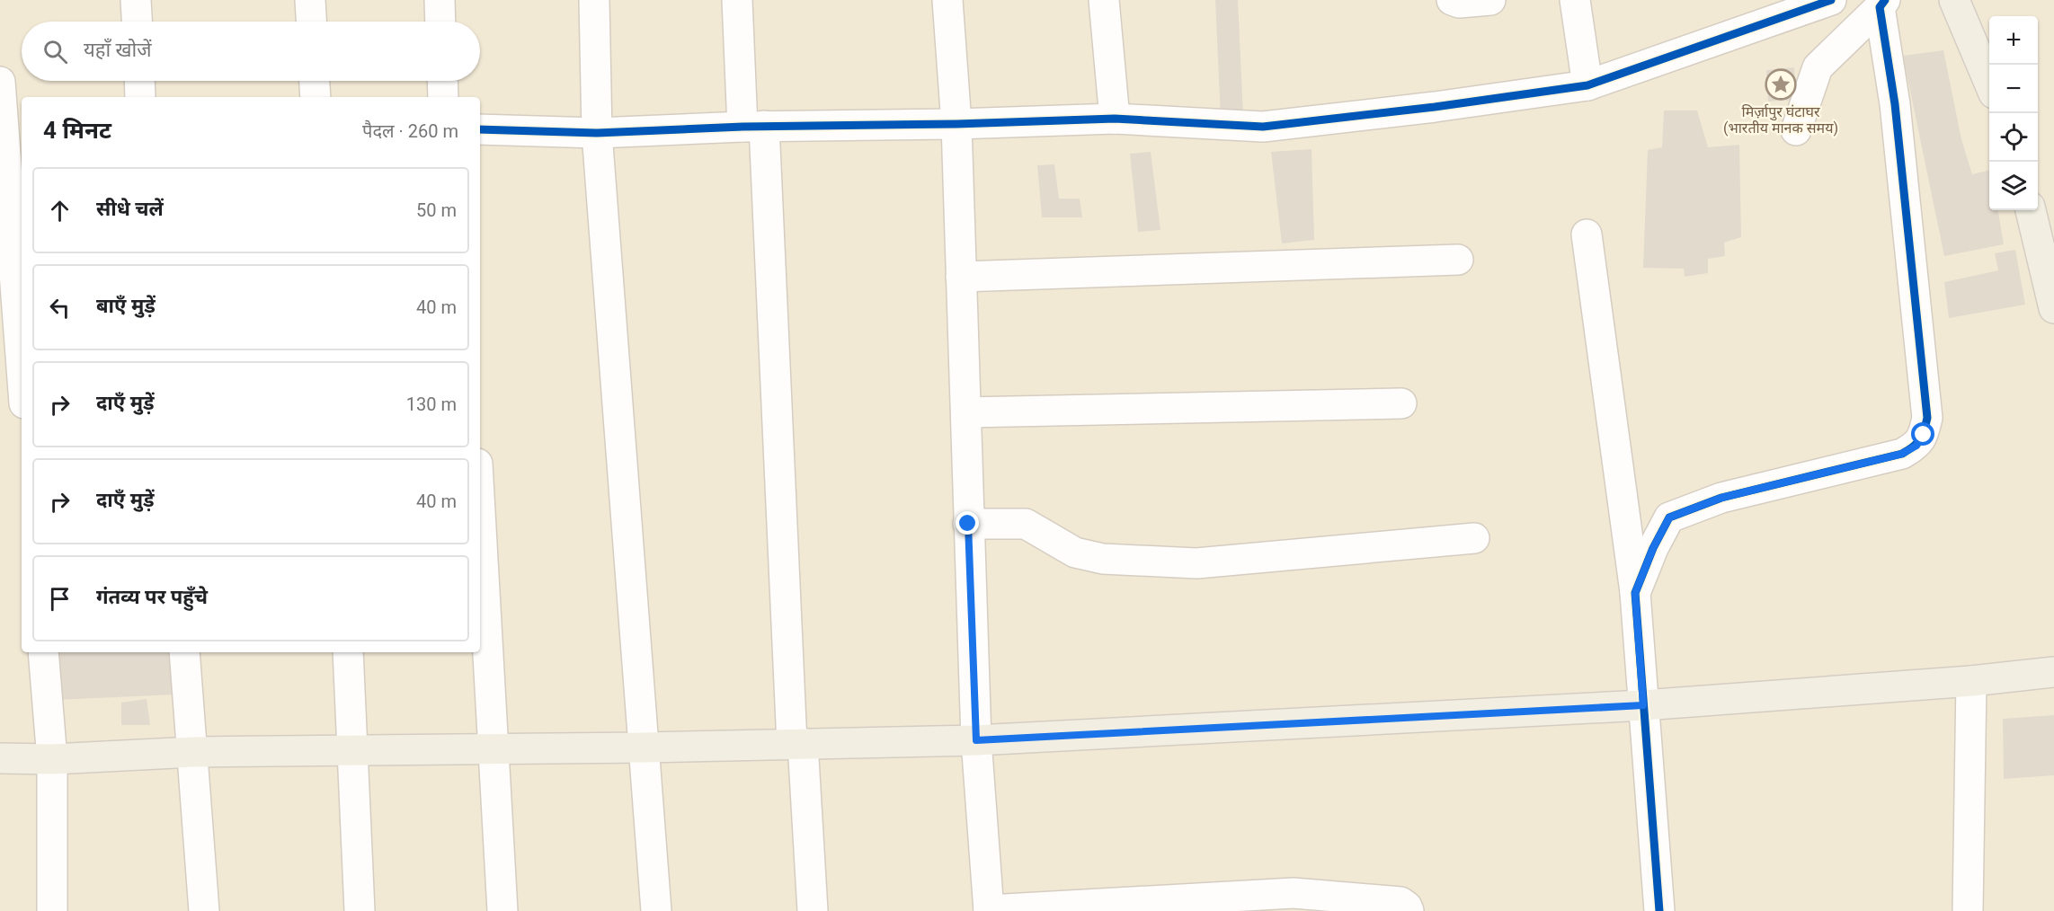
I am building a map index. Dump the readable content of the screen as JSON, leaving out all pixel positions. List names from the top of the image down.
{
  "places": {
    "place": ["मिर्ज़ापुर घंटाघर (भारतीय मानक समय)"]
  },
  "page": {
    "map_buttons": ["+", "−"],
    "search": "यहाँ खोजें",
    "heading": ["4 मिनट", "पैदल · 260 m"],
    "list": [
      ["सीधे चलें", "50 m"],
      ["बाएँ मुड़ें", "40 m"],
      ["दाएँ मुड़ें", "130 m"],
      ["दाएँ मुड़ें", "40 m"],
      "गंतव्य पर पहुँचे"
    ]
  }
}
